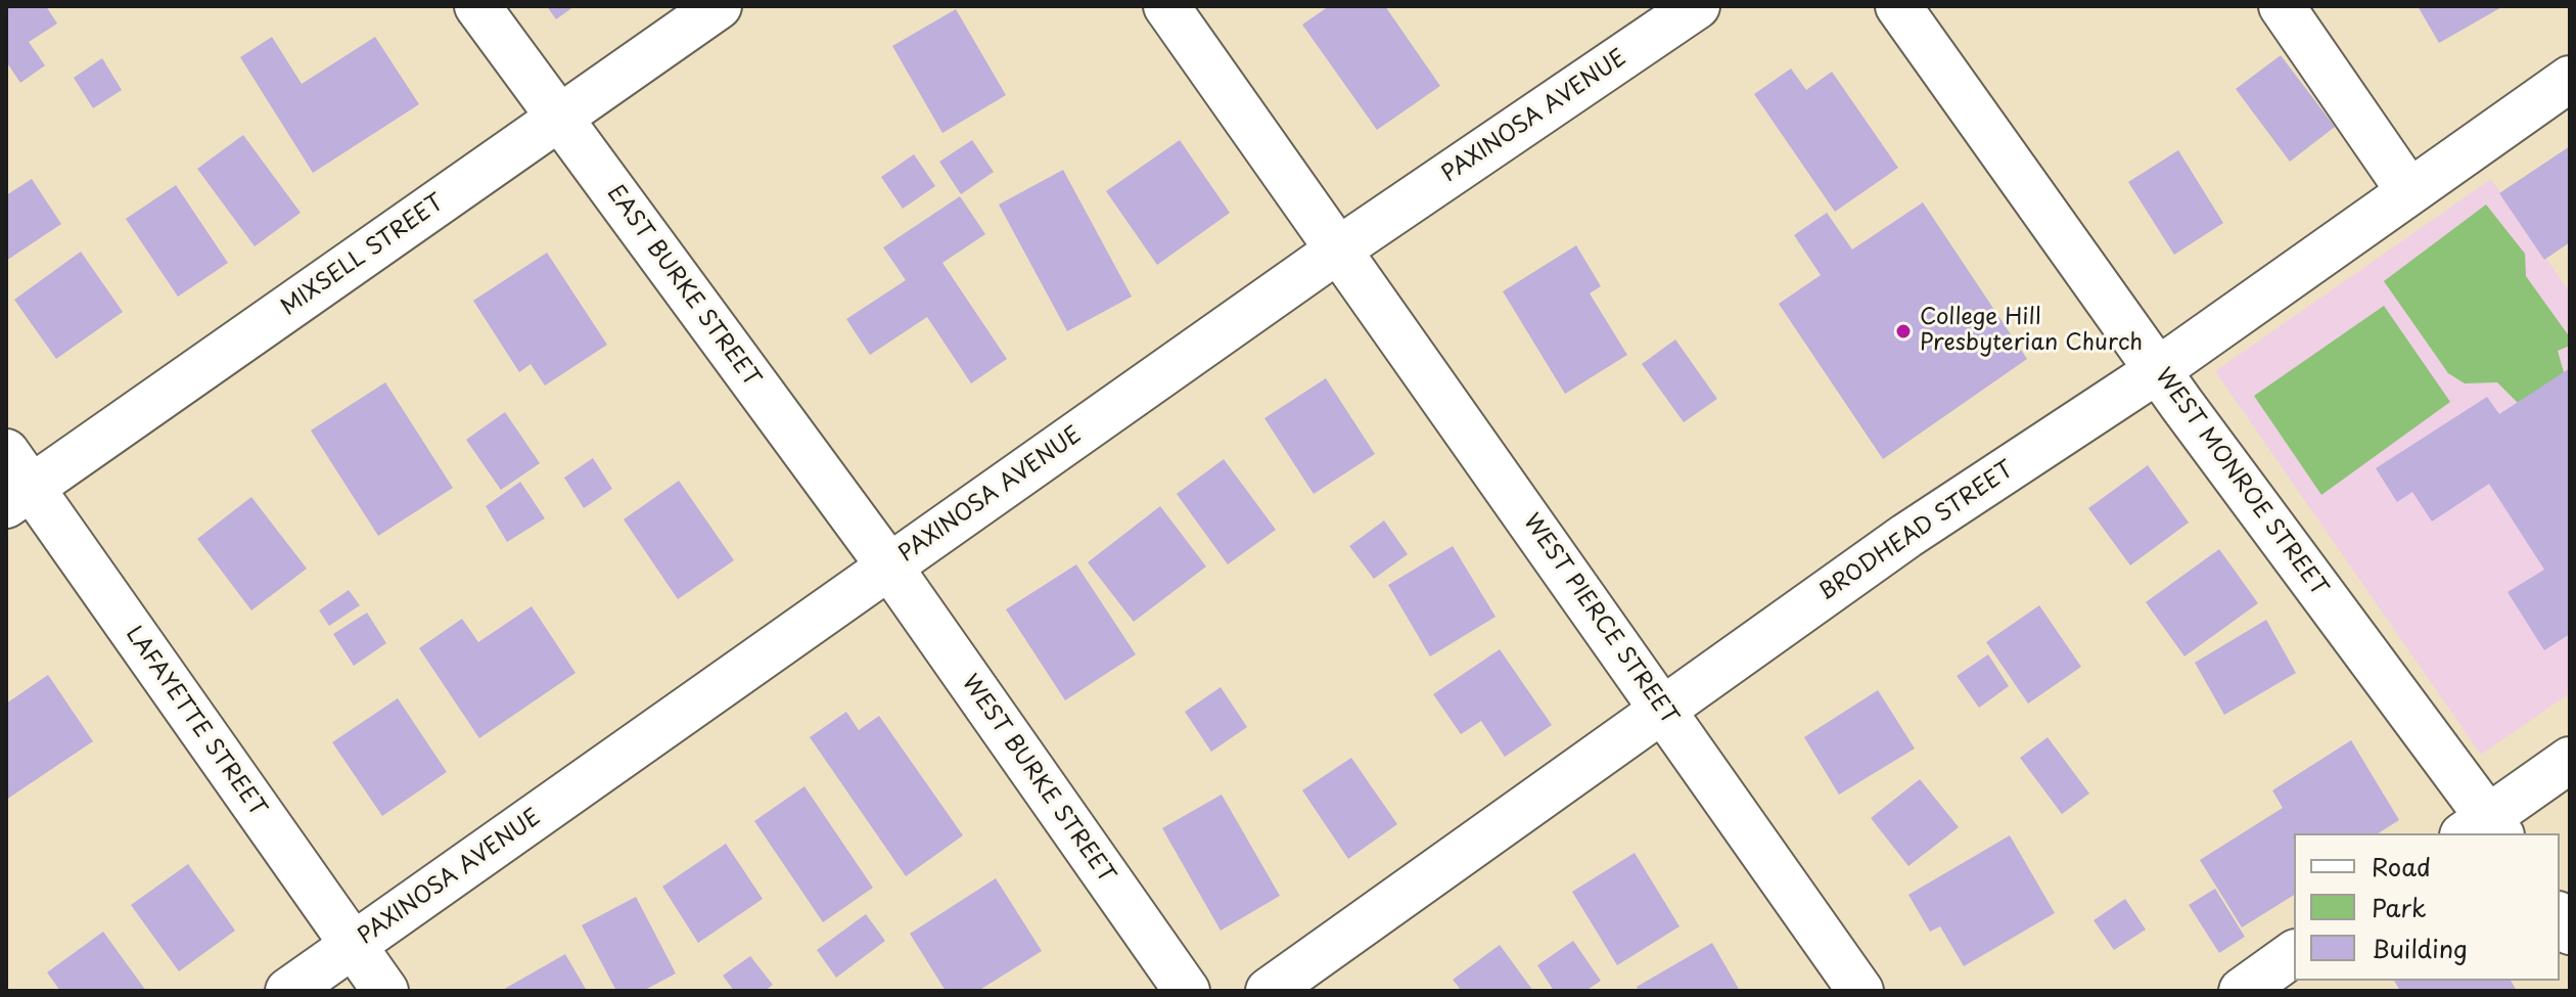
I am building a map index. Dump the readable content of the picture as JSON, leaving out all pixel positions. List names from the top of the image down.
{
  "streets": {
    "street": [
      "PAXINOSA AVENUE",
      "MIXSELL STREET",
      "EAST BURKE STREET",
      "WEST MONROE STREET",
      "BRODHEAD STREET",
      "WEST PIERCE STREET",
      "LAFAYETTE STREET",
      "WEST BURKE STREET"
    ]
  },
  "crossings": [
    ["PAXINOSA AVENUE", "EAST BURKE STREET"],
    ["PAXINOSA AVENUE", "WEST PIERCE STREET"],
    ["PAXINOSA AVENUE", "LAFAYETTE STREET"],
    ["PAXINOSA AVENUE", "WEST BURKE STREET"],
    ["MIXSELL STREET", "EAST BURKE STREET"],
    ["MIXSELL STREET", "LAFAYETTE STREET"],
    ["EAST BURKE STREET", "WEST BURKE STREET"],
    ["WEST MONROE STREET", "BRODHEAD STREET"],
    ["BRODHEAD STREET", "WEST PIERCE STREET"]
  ],
  "places": ["College Hill Presbyterian Church"],
  "legend": ["Road", "Park", "Building"]
}
